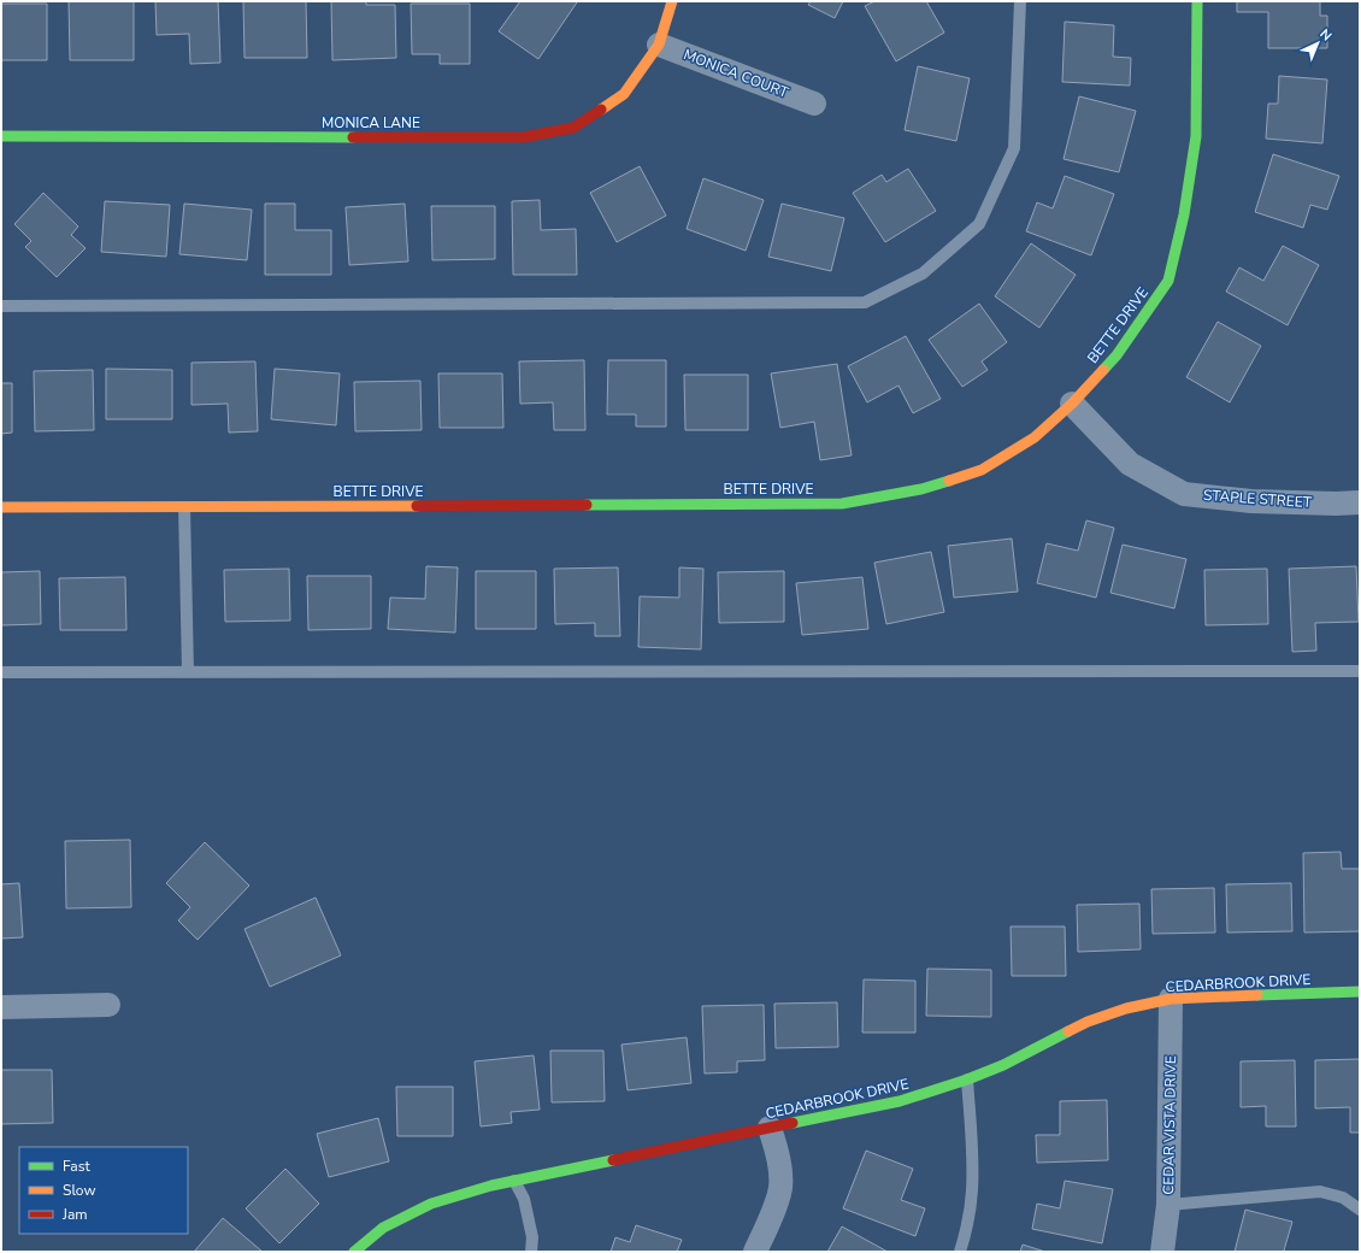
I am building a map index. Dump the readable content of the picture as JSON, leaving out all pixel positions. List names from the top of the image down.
{
  "streets": {
    "street": [
      "MONICA COURT",
      "MONICA LANE",
      "BETTE DRIVE",
      "STAPLE STREET",
      "CEDARBROOK DRIVE",
      "CEDAR VISTA DRIVE"
    ]
  },
  "crossings": [
    ["MONICA COURT", "MONICA LANE"],
    ["BETTE DRIVE", "STAPLE STREET"],
    ["CEDARBROOK DRIVE", "CEDAR VISTA DRIVE"]
  ],
  "legend": ["Fast", "Slow", "Jam"],
  "north": "top right"
}
